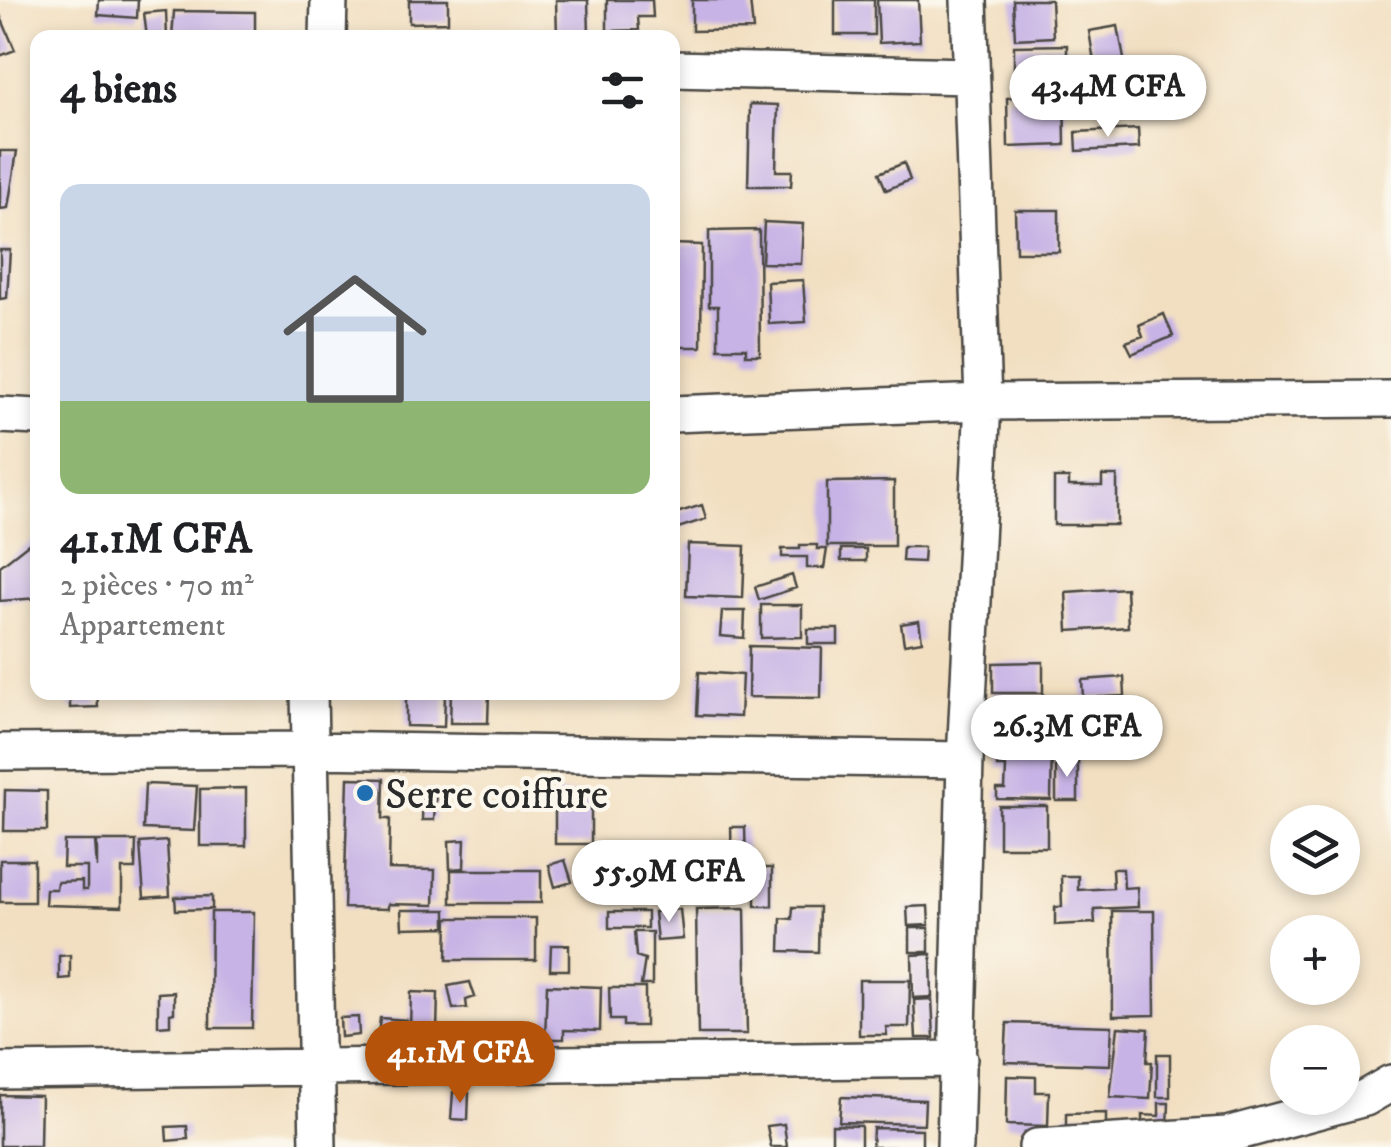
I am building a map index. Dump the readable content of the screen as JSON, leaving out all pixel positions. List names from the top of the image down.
{
  "places": ["Serre coiffure"],
  "page": {
    "heading": "4 biens",
    "price": [
      "43.4M CFA",
      "26.3M CFA",
      "55.9M CFA",
      "41.1M CFA"
    ],
    "list": [
      {
        "name": "41.1M CFA",
        "note": "2 pièces · 70 m² · Appartement"
      }
    ],
    "map_buttons": ["+", "−"]
  }
}
